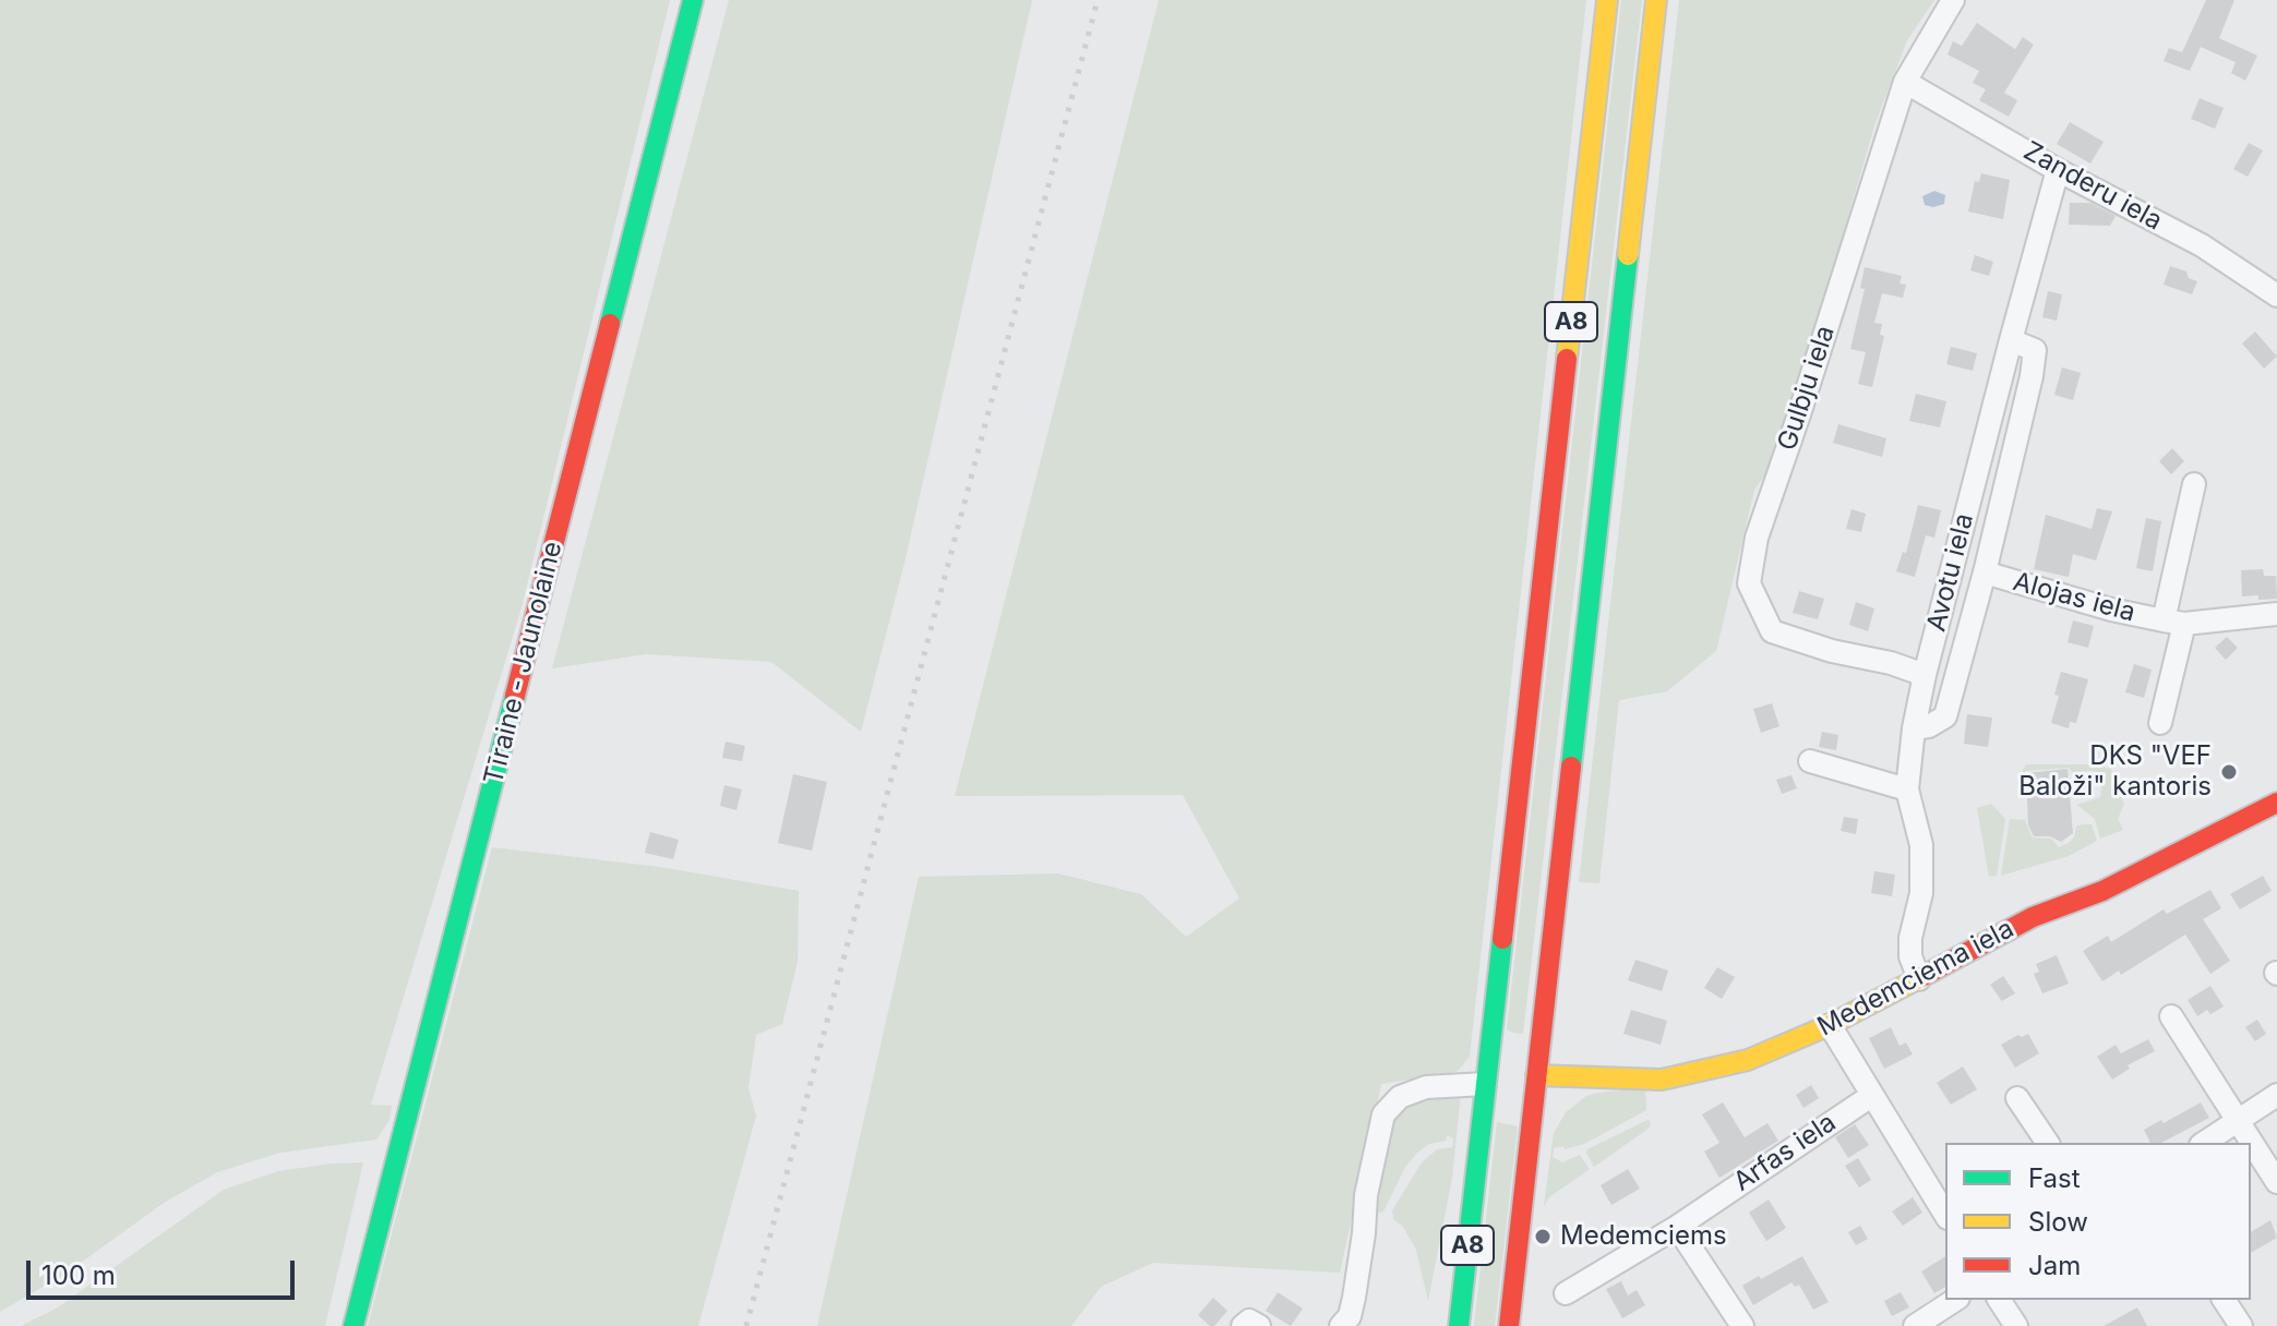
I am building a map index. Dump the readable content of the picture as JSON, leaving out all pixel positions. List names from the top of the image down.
{
  "streets": {
    "main road": ["A8", "Tīraine - Jaunolaine", "Medemciema iela"],
    "street": [
      "Zanderu iela",
      "Gulbju iela",
      "Avotu iela",
      "Alojas iela",
      "Arfas iela"
    ]
  },
  "crossings": [
    ["Zanderu iela", "Gulbju iela"],
    ["Zanderu iela", "Avotu iela"],
    ["A8", "Medemciema iela"],
    ["Gulbju iela", "Avotu iela"],
    ["Avotu iela", "Medemciema iela"]
  ],
  "places": ["DKS \"VEF Baloži\" kantoris", "Medemciems"],
  "legend": ["Fast", "Slow", "Jam"],
  "scale_bar": "100 m"
}
